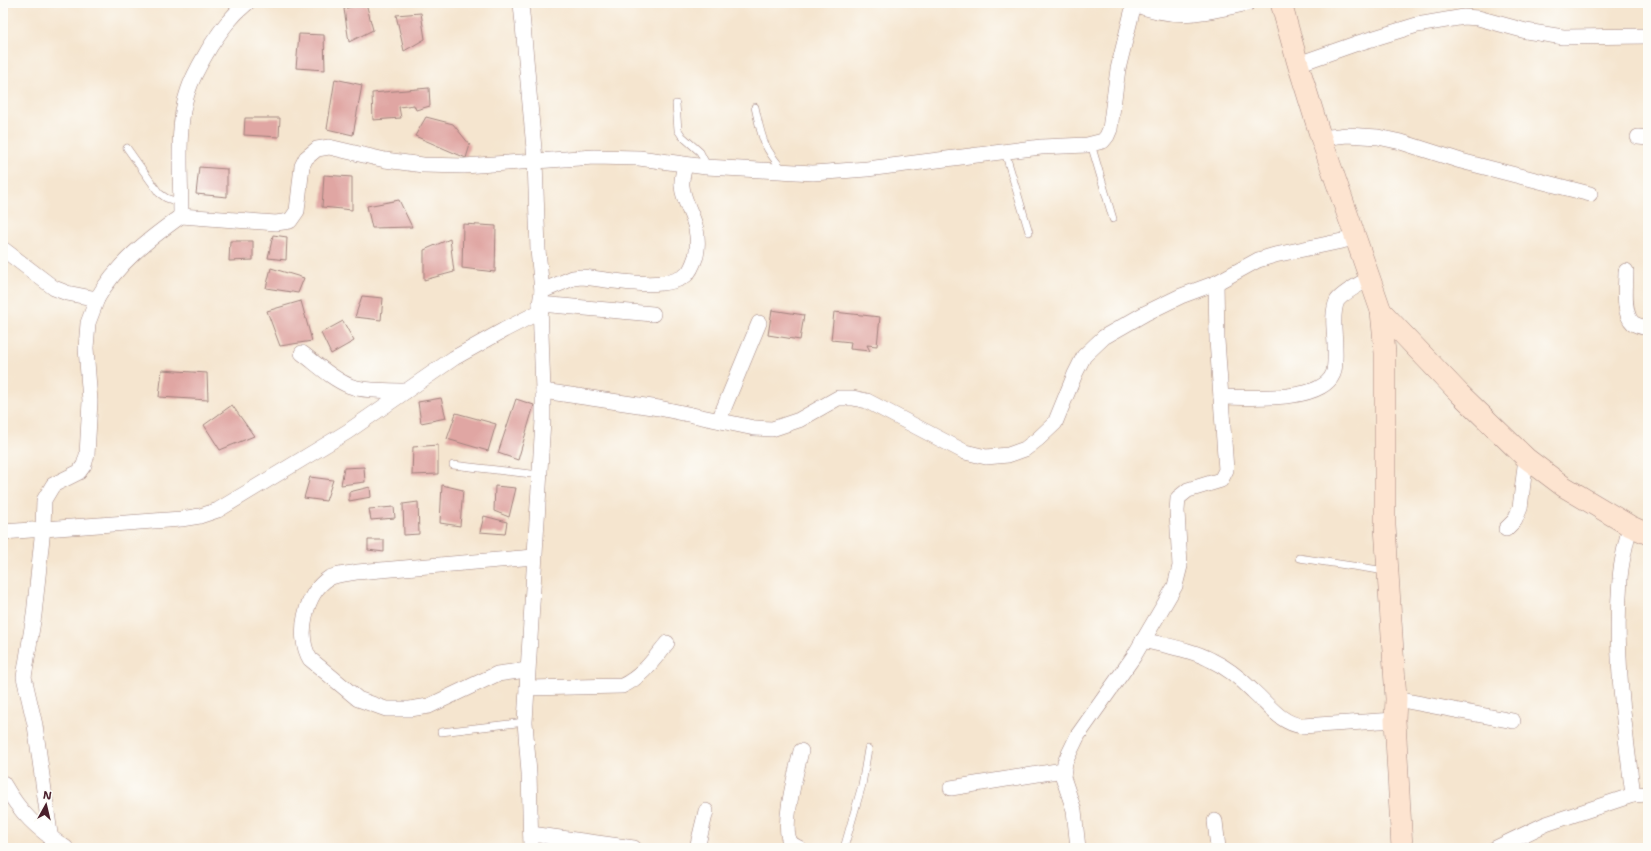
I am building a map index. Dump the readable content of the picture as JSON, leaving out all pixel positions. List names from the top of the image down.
{
  "north": "top"
}
